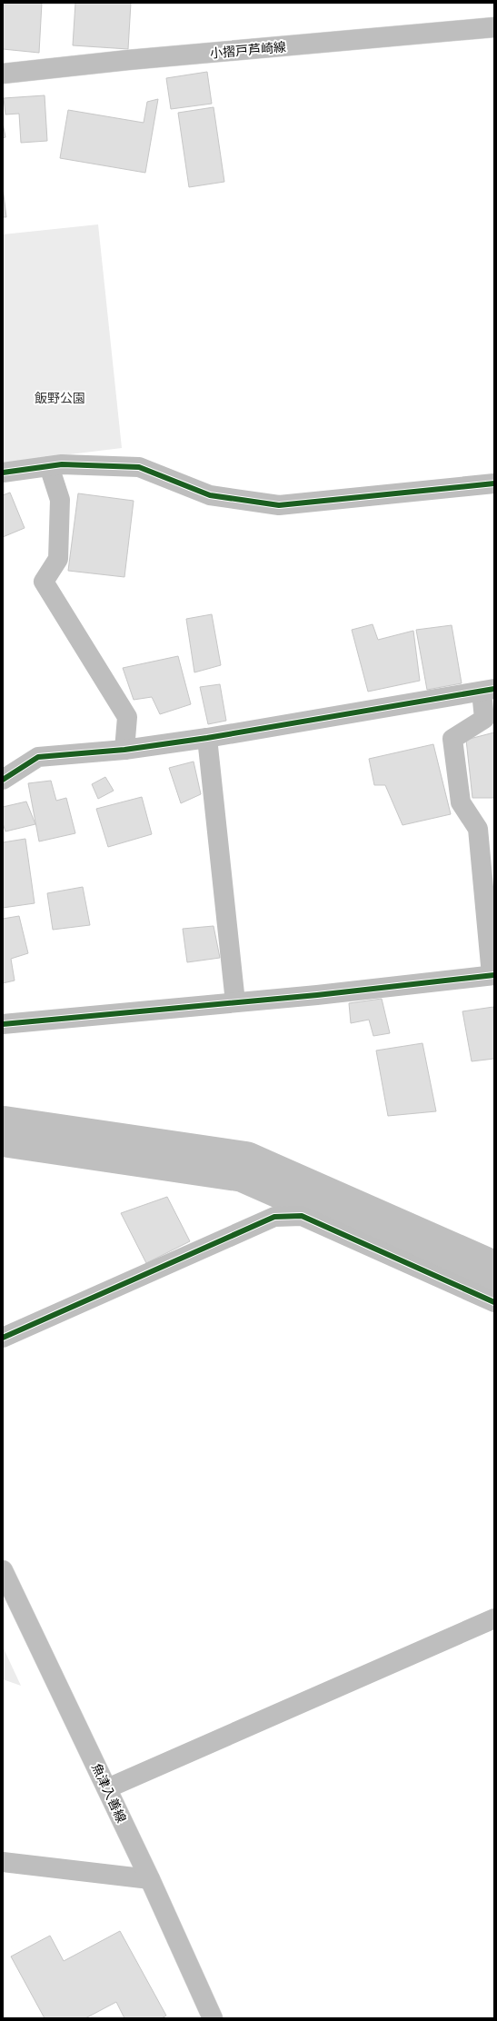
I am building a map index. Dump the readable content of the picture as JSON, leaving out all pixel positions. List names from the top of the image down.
{
  "streets": {
    "street": ["小摺戸芦崎線", "魚津入善線"]
  },
  "parks": ["飯野公園"]
}
